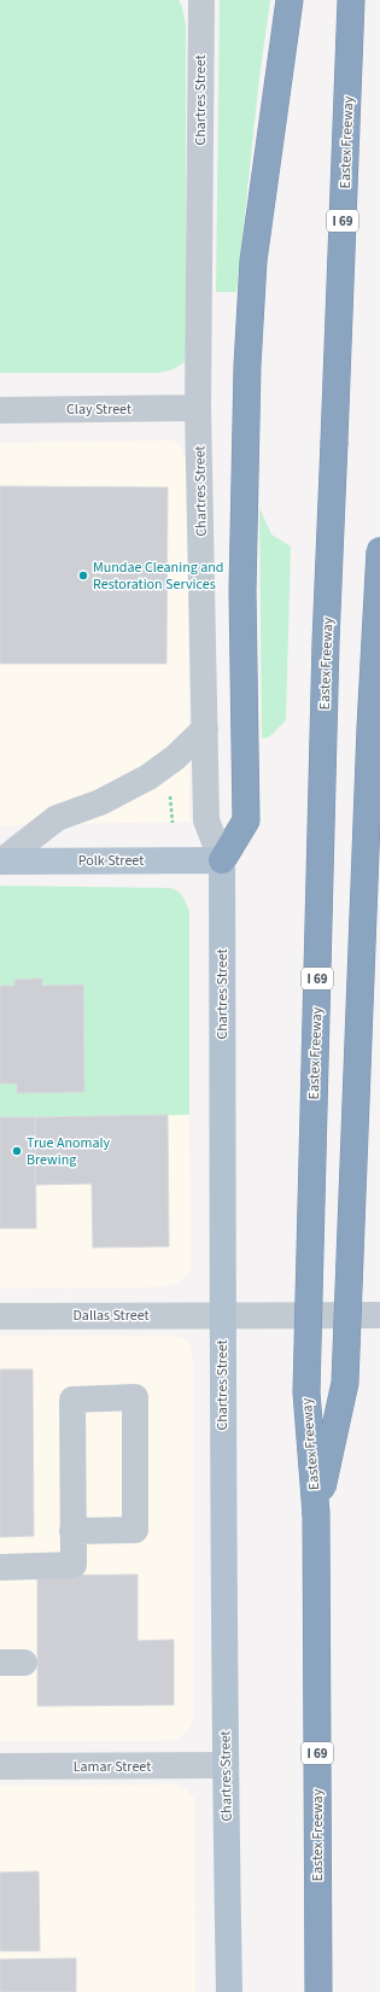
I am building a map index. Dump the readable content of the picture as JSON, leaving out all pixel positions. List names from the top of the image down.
{
  "streets": {
    "highway": ["Eastex Freeway", "I 69"],
    "main road": ["Chartres Street", "Polk Street"],
    "street": ["Clay Street", "Dallas Street", "Lamar Street"]
  },
  "crossings": [
    ["Chartres Street", "Clay Street"],
    ["Chartres Street", "Polk Street"],
    ["Chartres Street", "Dallas Street"],
    ["Chartres Street", "Lamar Street"]
  ],
  "places": ["Mundae Cleaning and Restoration Services", "True Anomaly Brewing"]
}
